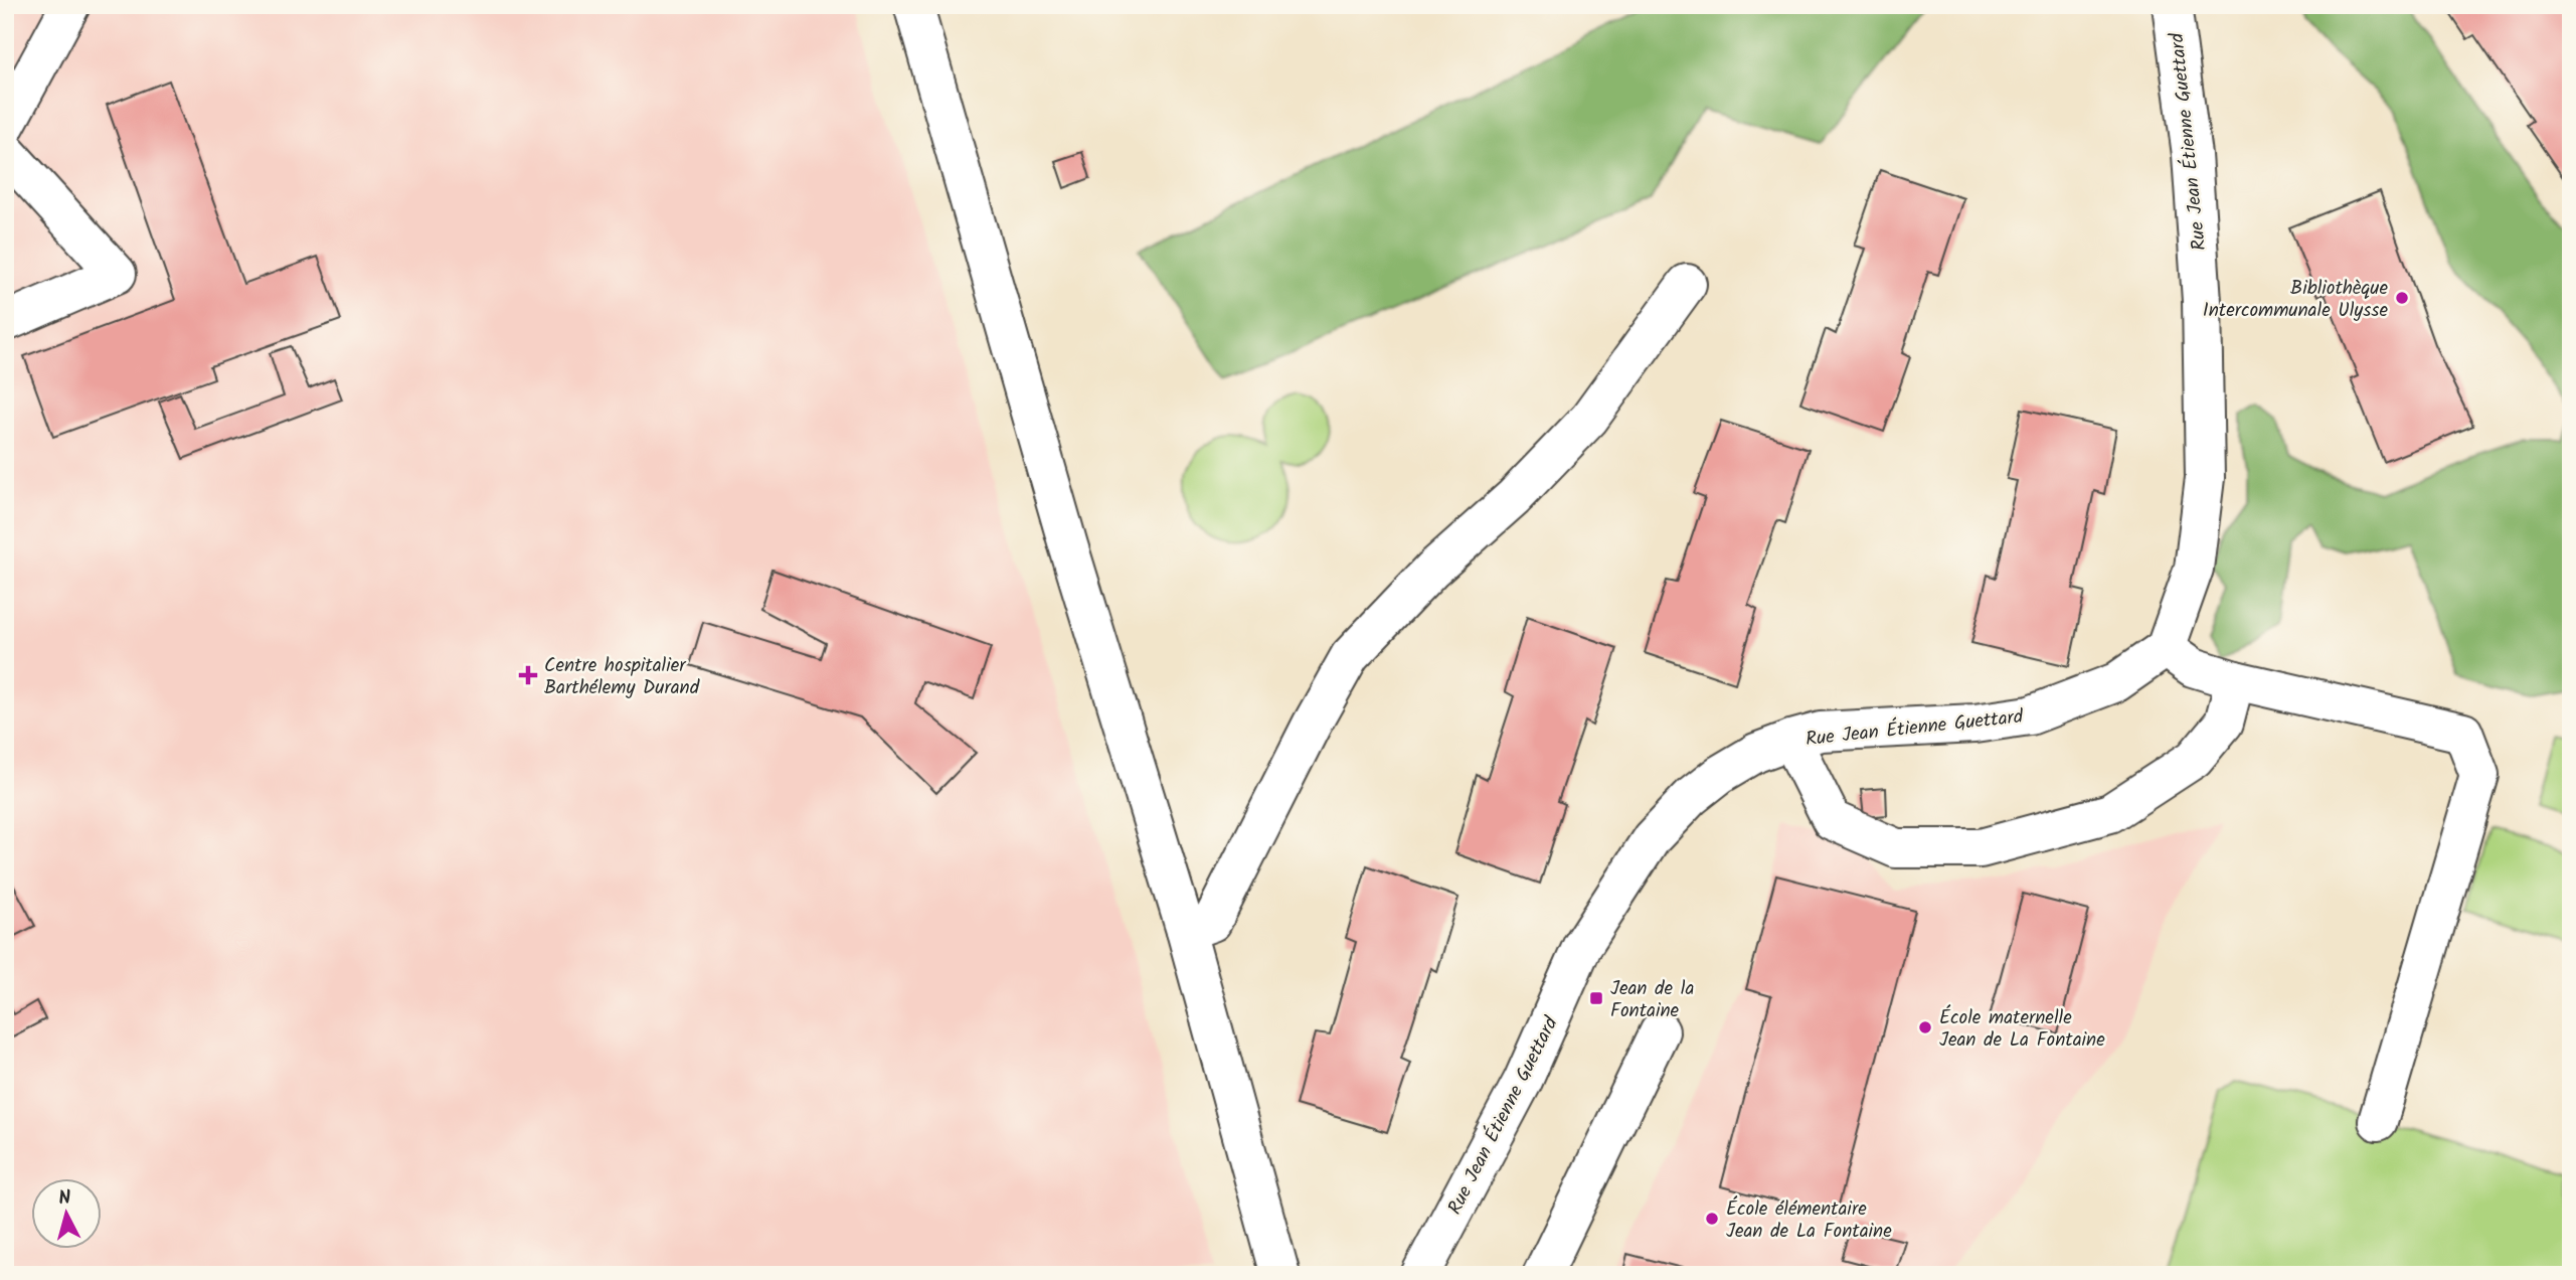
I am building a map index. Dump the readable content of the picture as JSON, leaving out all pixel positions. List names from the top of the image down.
{
  "streets": {
    "street": ["Rue Jean Étienne Guettard"]
  },
  "places": {
    "other": ["Bibliothèque Intercommunale Ulysse", "École maternelle Jean de La Fontaine", "École élémentaire Jean de La Fontaine"],
    "health": ["Centre hospitalier Barthélemy Durand"],
    "transit": ["Jean de la Fontaine"]
  },
  "north": "top"
}
